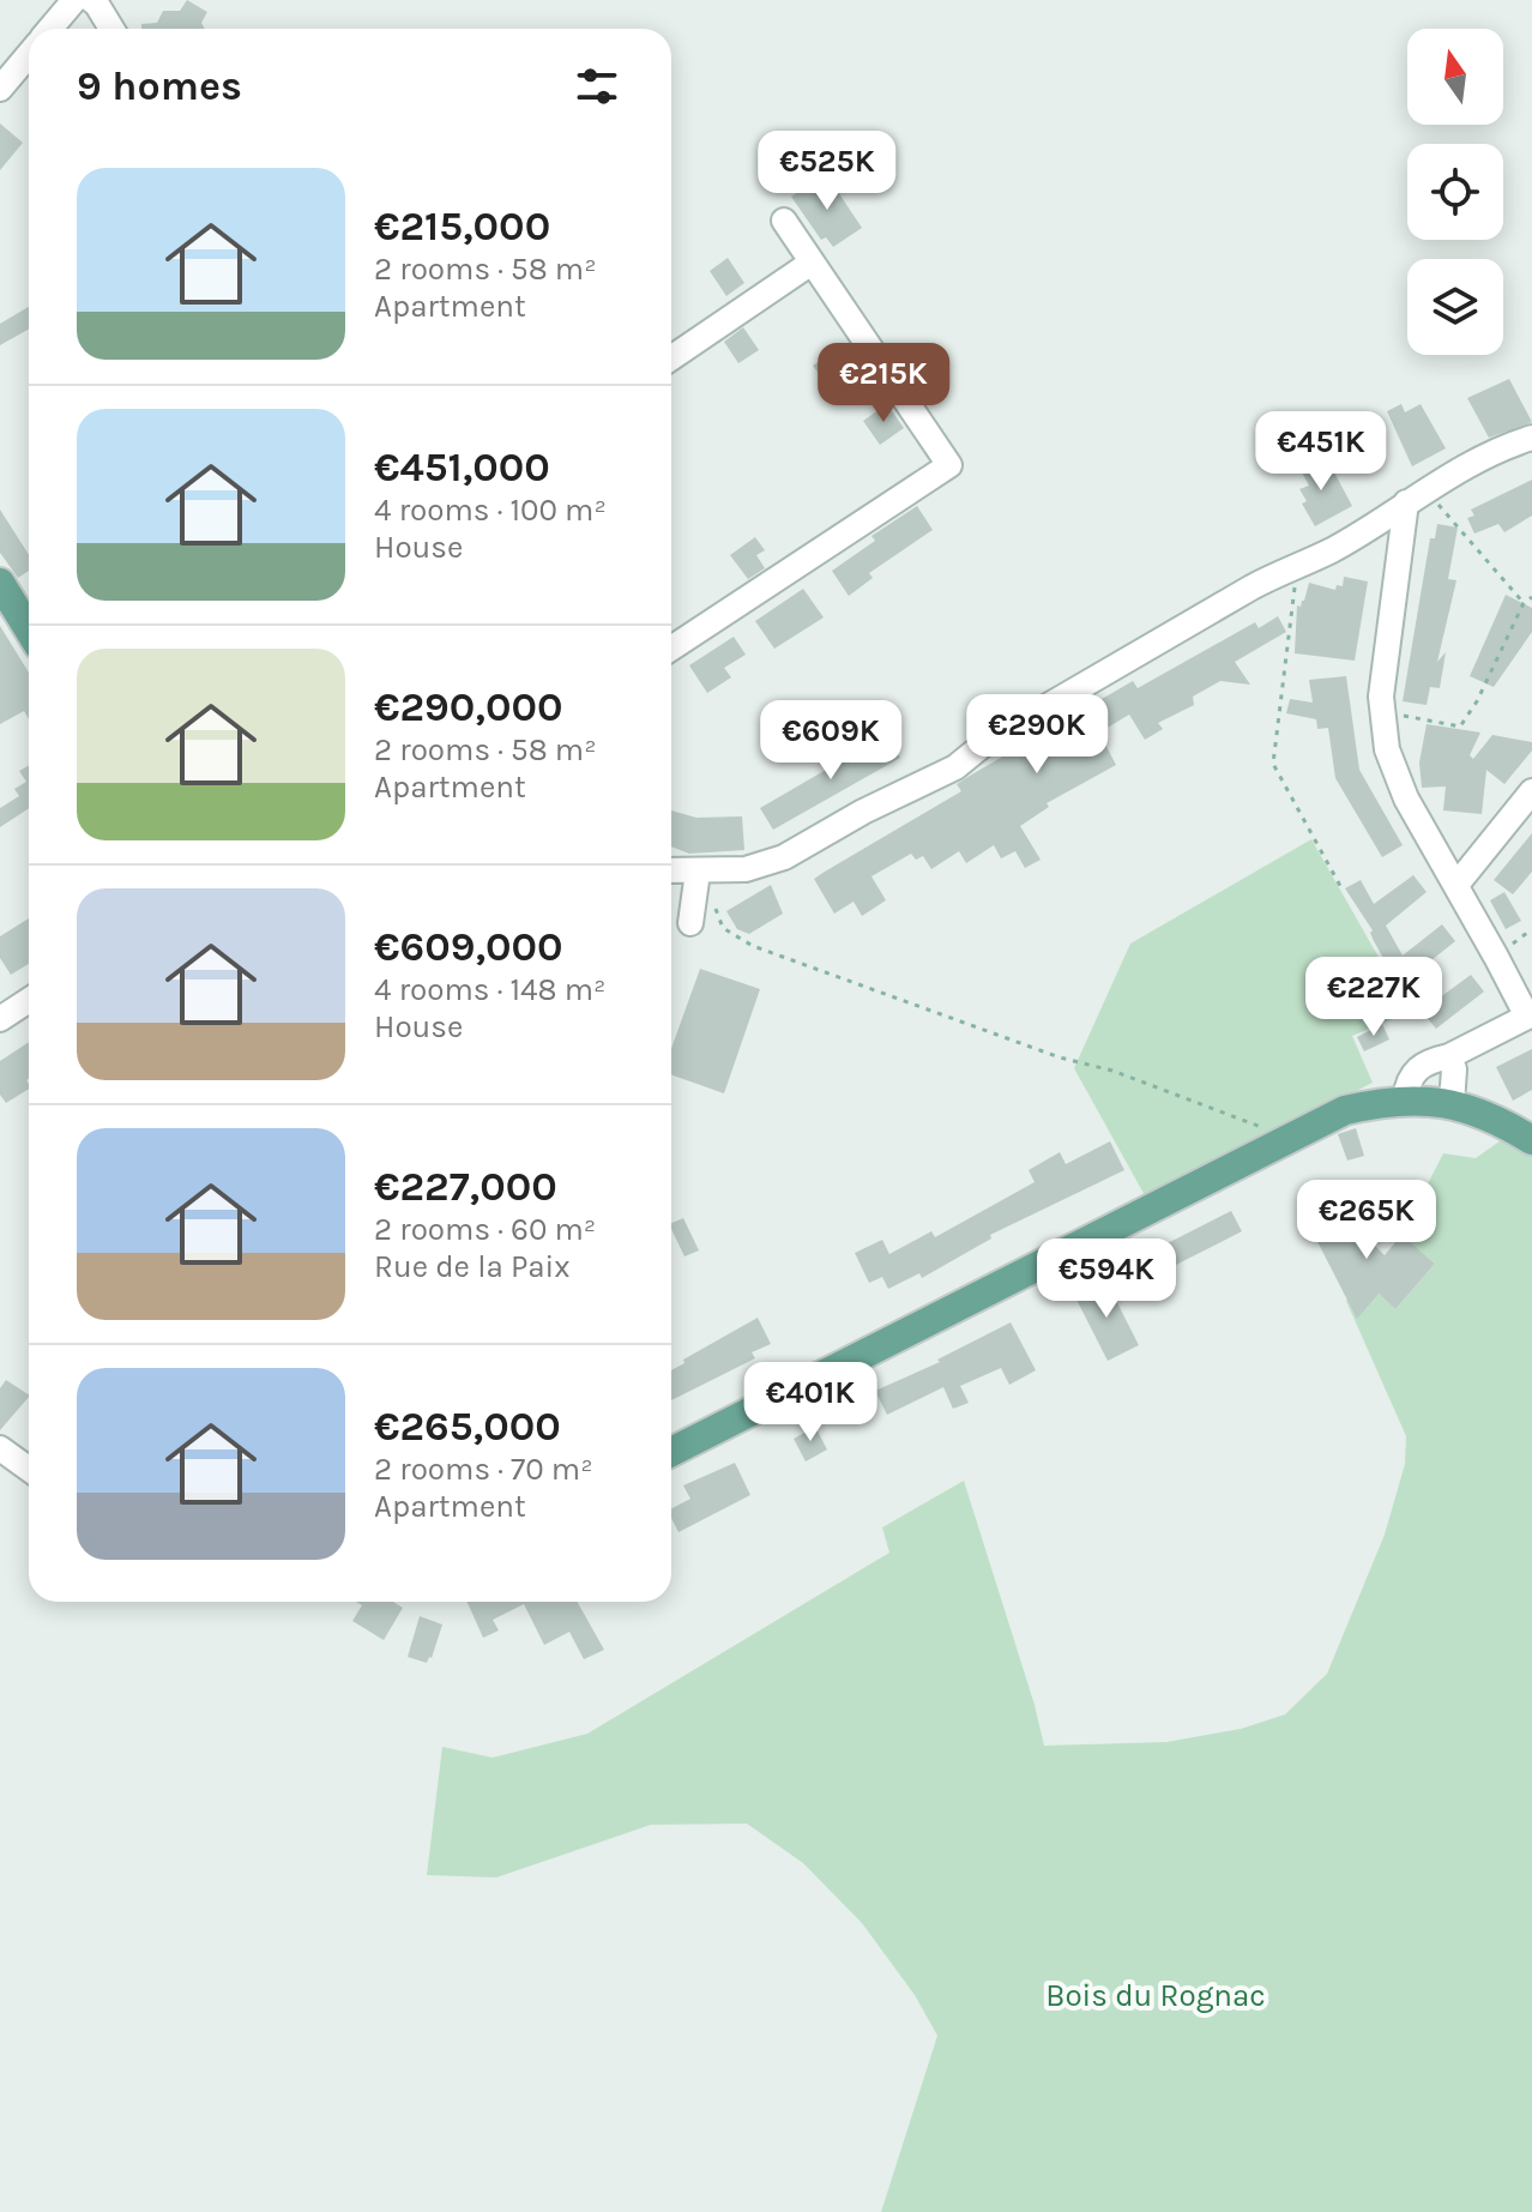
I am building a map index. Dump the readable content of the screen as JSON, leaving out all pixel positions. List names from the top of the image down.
{
  "parks": ["Bois du Rognac"],
  "north": "top",
  "page": {
    "heading": "9 homes",
    "price": [
      "€525K",
      "€215K",
      "€451K",
      "€290K",
      "€609K",
      "€227K",
      "€265K",
      "€594K",
      "€401K"
    ],
    "list": [
      {
        "name": "€215,000",
        "note": "2 rooms · 58 m² · Apartment"
      },
      {
        "name": "€451,000",
        "note": "4 rooms · 100 m² · House"
      },
      {
        "name": "€290,000",
        "note": "2 rooms · 58 m² · Apartment"
      },
      {
        "name": "€609,000",
        "note": "4 rooms · 148 m² · House"
      },
      {
        "name": "€227,000",
        "note": "2 rooms · 60 m² · Rue de la Paix"
      },
      {
        "name": "€265,000",
        "note": "2 rooms · 70 m² · Apartment"
      }
    ]
  }
}
